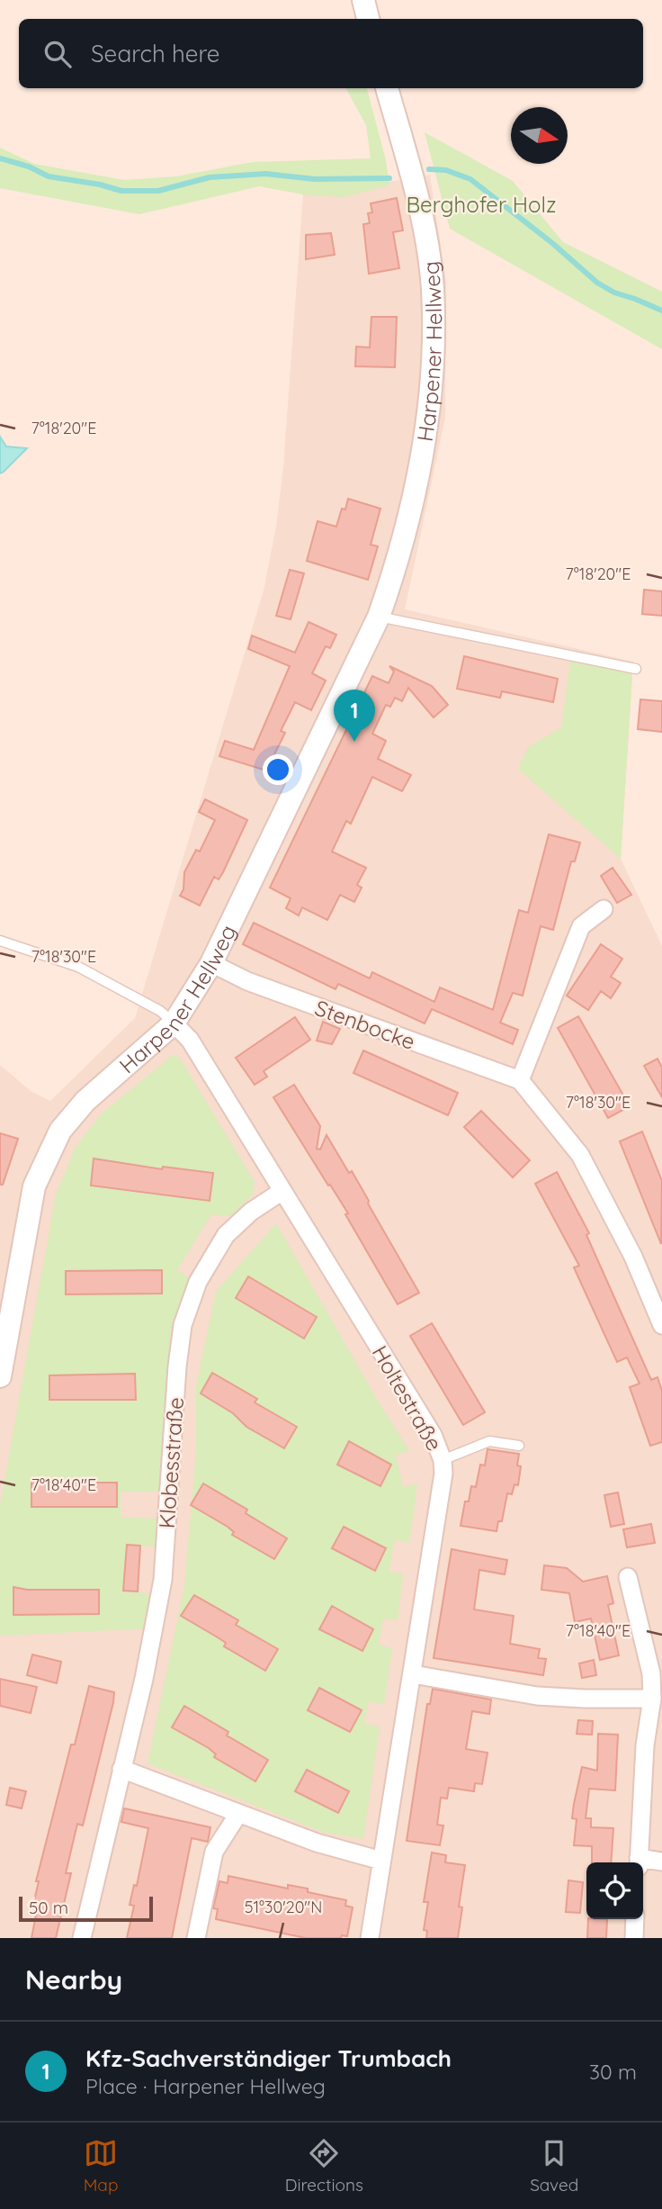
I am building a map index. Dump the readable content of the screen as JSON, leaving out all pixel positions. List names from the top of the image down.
{
  "streets": {
    "street": [
      "Harpener Hellweg",
      "Stenbocke",
      "Holtestraße",
      "Klobesstraße"
    ]
  },
  "crossings": [
    ["Harpener Hellweg", "Stenbocke"],
    ["Harpener Hellweg", "Holtestraße"],
    ["Holtestraße", "Klobesstraße"]
  ],
  "parks": ["Berghofer Holz"],
  "scale_bar": "50 m",
  "north": "right",
  "page": {
    "search": "Search here",
    "pins": "1",
    "scale": "50 m",
    "heading": "Nearby",
    "list": [
      {
        "mark": "1",
        "name": "Kfz-Sachverständiger Trumbach",
        "note": "Place · Harpener Hellweg",
        "value": "30 m"
      }
    ],
    "nav": ["Map", "Directions", "Saved"]
  },
  "coordinates": [
    "7°18'20\"E",
    "7°18'30\"E",
    "7°18'40\"E",
    "51°30'20\"N"
  ]
}
